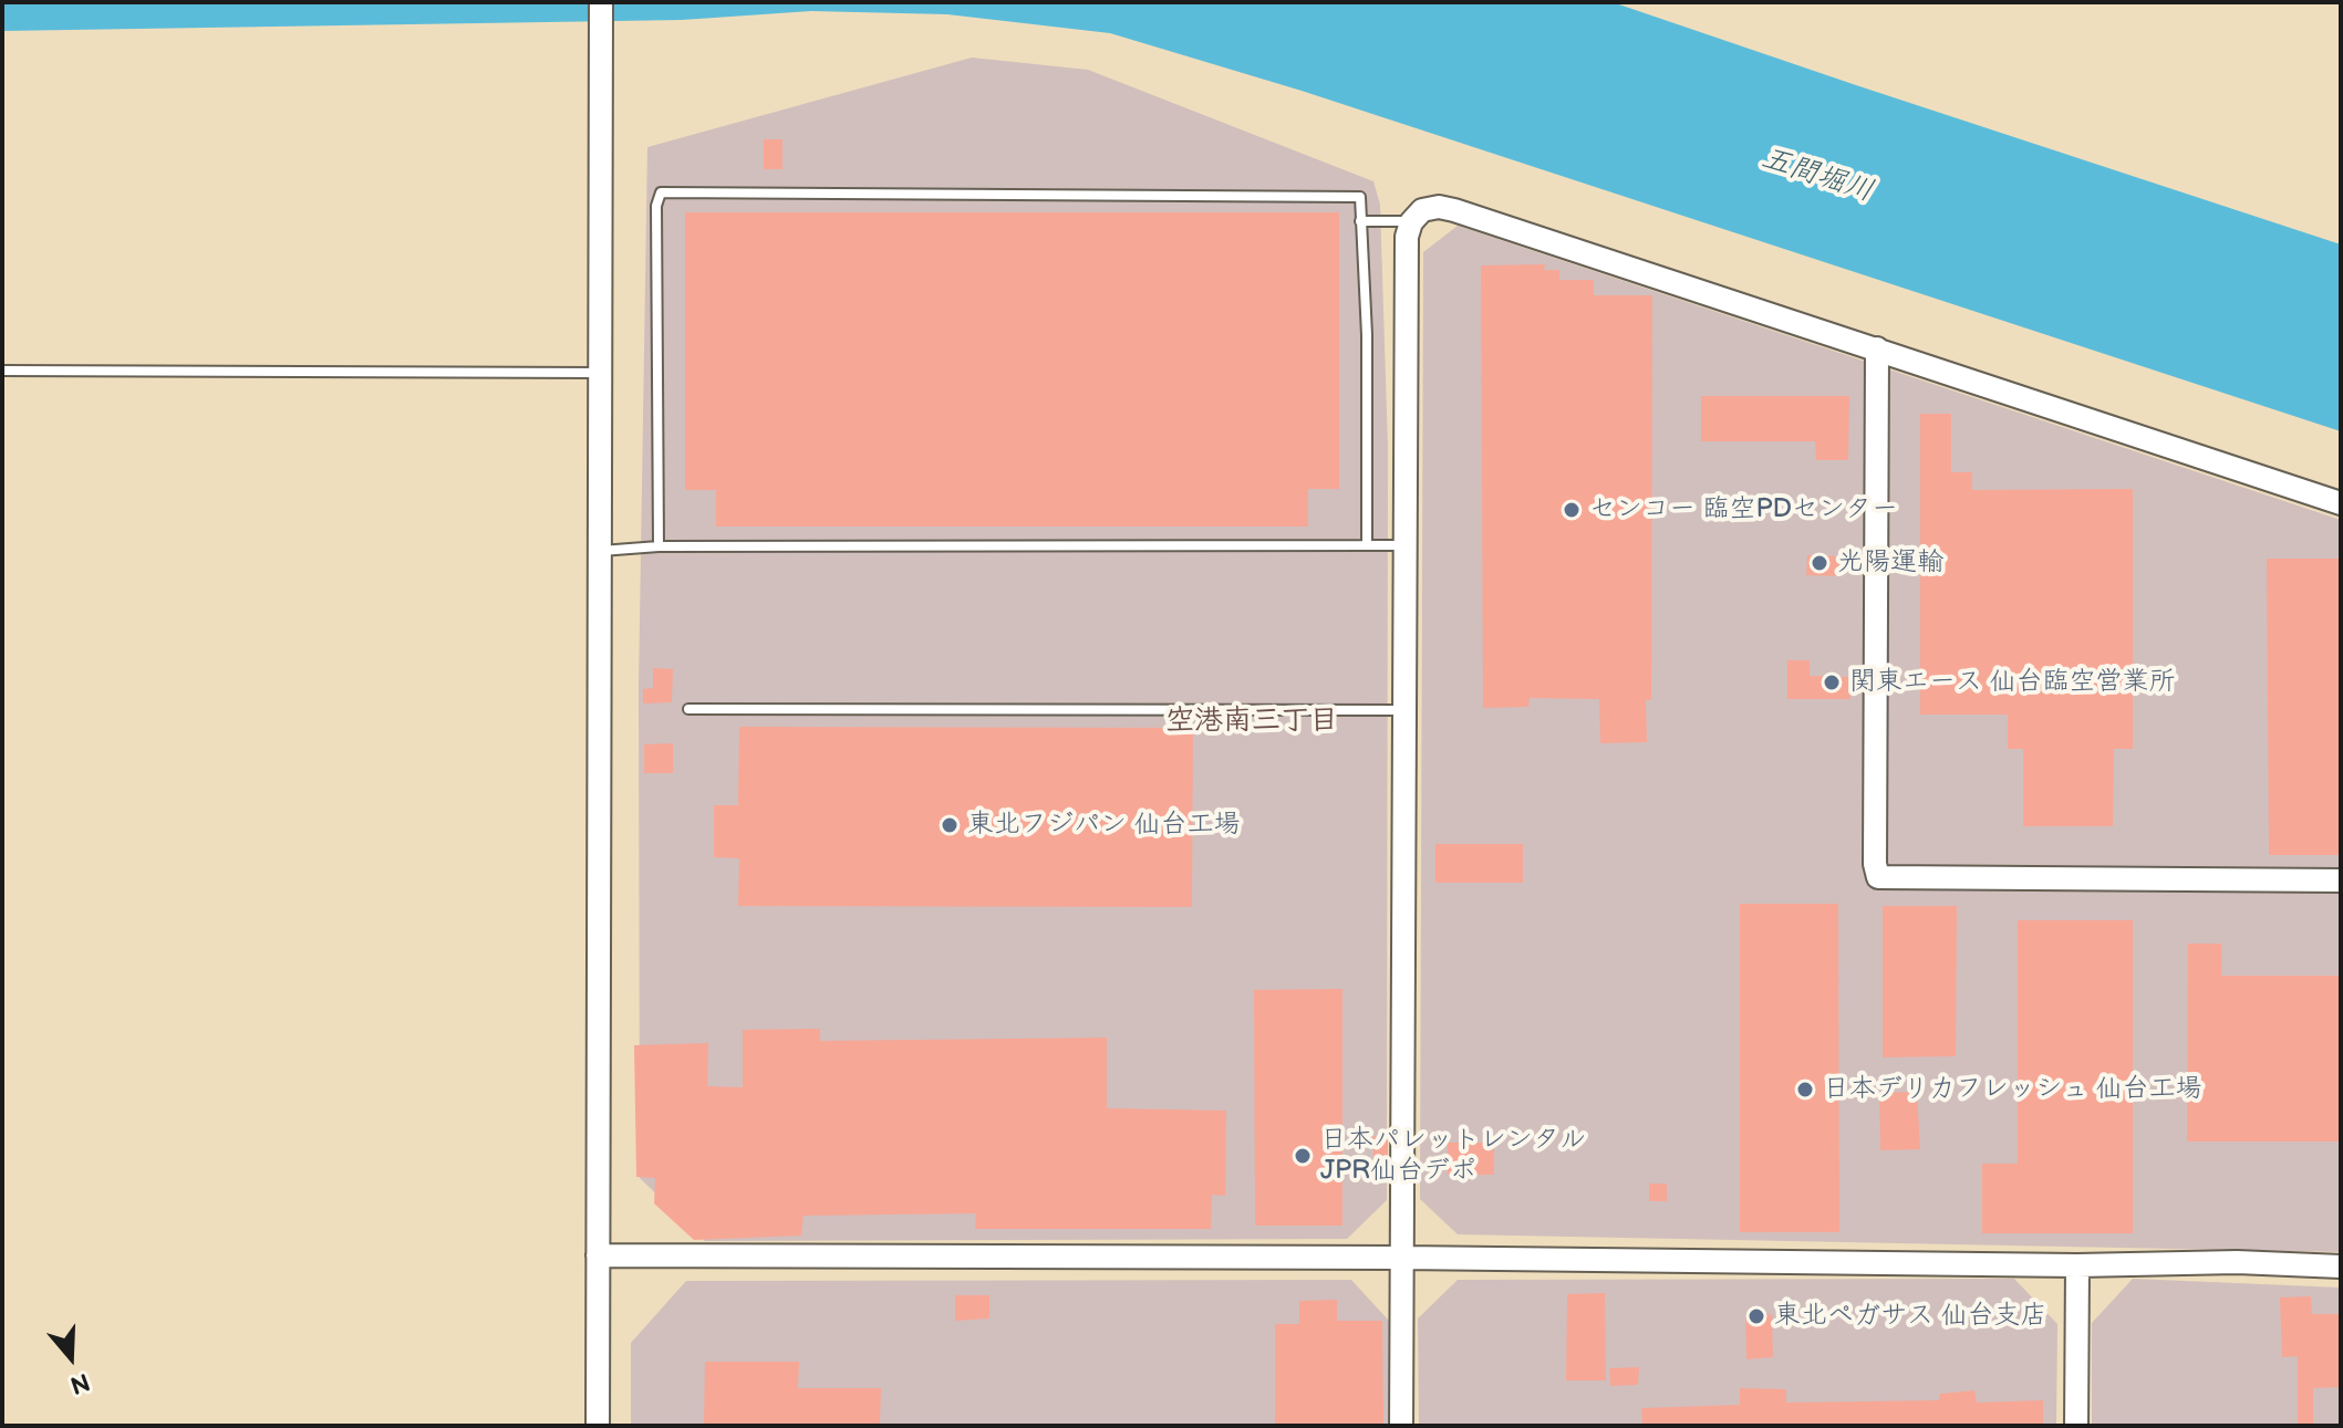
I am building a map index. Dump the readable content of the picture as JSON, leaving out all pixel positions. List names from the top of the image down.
{
  "districts": ["空港南三丁目"],
  "water": ["五間堀川"],
  "places": [
    "センコー 臨空PDセンター",
    "光陽運輸",
    "関東エース 仙台臨空営業所",
    "東北フジパン 仙台工場",
    "日本デリカフレッシュ 仙台工場",
    "日本パレットレンタル JPR仙台デポ",
    "東北ペガサス 仙台支店"
  ],
  "north": "bottom"
}
